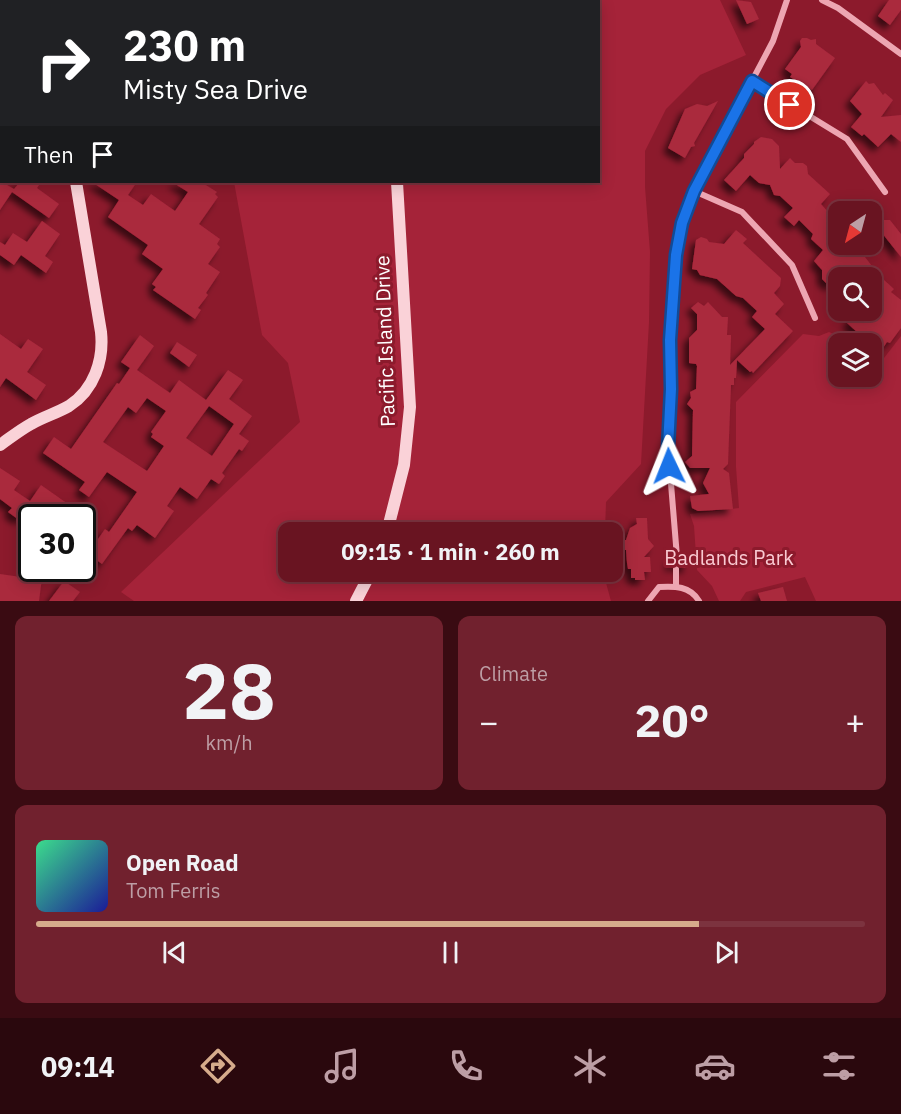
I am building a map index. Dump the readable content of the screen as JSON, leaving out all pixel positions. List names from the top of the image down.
{
  "streets": {
    "main road": ["Pacific Island Drive"]
  },
  "parks": ["Badlands Park"],
  "north": "bottom left",
  "page": {
    "turn": ["230 m", "Misty Sea Drive"],
    "then": "Then",
    "limit": "30",
    "trip": "09:15 · 1 min · 260 m",
    "tile": [
      ["28", "km/h"],
      "Climate"
    ],
    "heat": ["−", "20°", "+"],
    "song": ["Open Road", "Tom Ferris"],
    "tabs": "09:14"
  }
}
